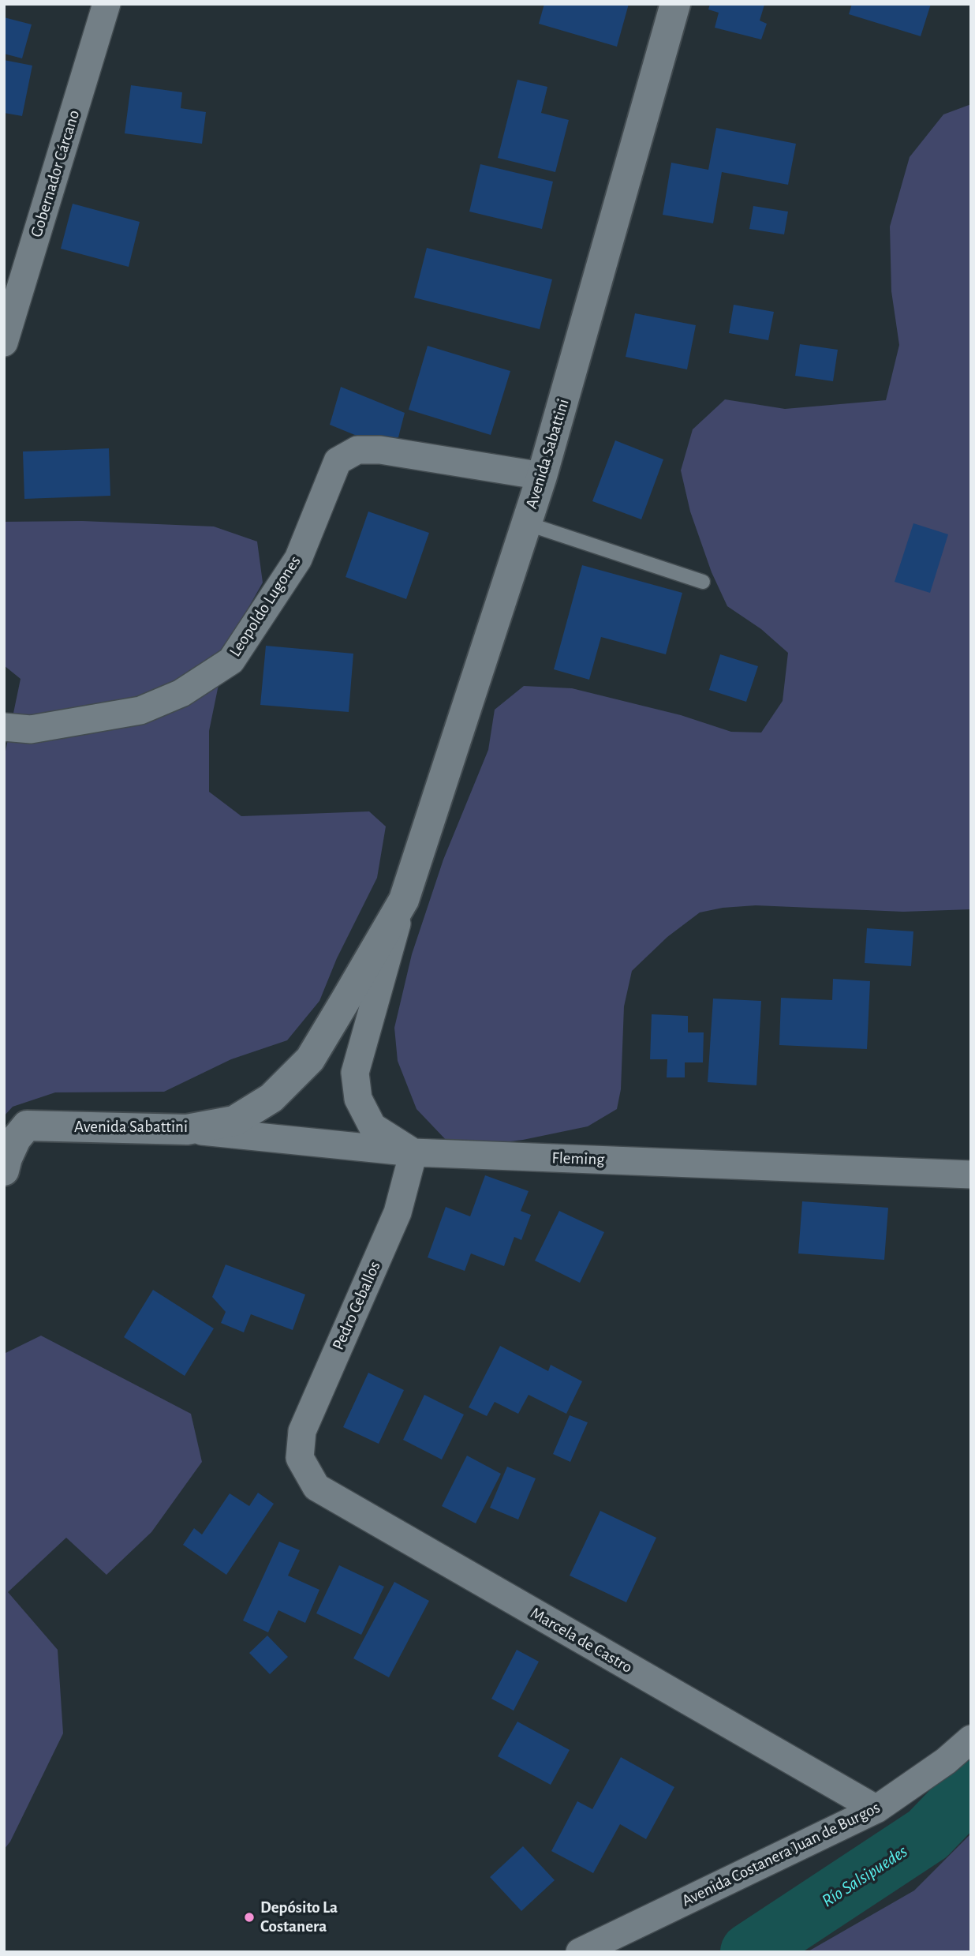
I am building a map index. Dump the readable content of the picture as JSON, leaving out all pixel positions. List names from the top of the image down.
{
  "streets": {
    "street": [
      "Gobernador Cárcano",
      "Avenida Sabattini",
      "Leopoldo Lugones",
      "Fleming",
      "Pedro Ceballos",
      "Marcela de Castro",
      "Avenida Costanera Juan de Burgos"
    ]
  },
  "crossings": [
    ["Avenida Sabattini", "Leopoldo Lugones"],
    ["Avenida Sabattini", "Fleming"],
    ["Avenida Sabattini", "Pedro Ceballos"],
    ["Fleming", "Pedro Ceballos"],
    ["Pedro Ceballos", "Marcela de Castro"],
    ["Marcela de Castro", "Avenida Costanera Juan de Burgos"]
  ],
  "water": ["Río Salsipuedes"],
  "places": ["Depósito La Costanera"]
}
